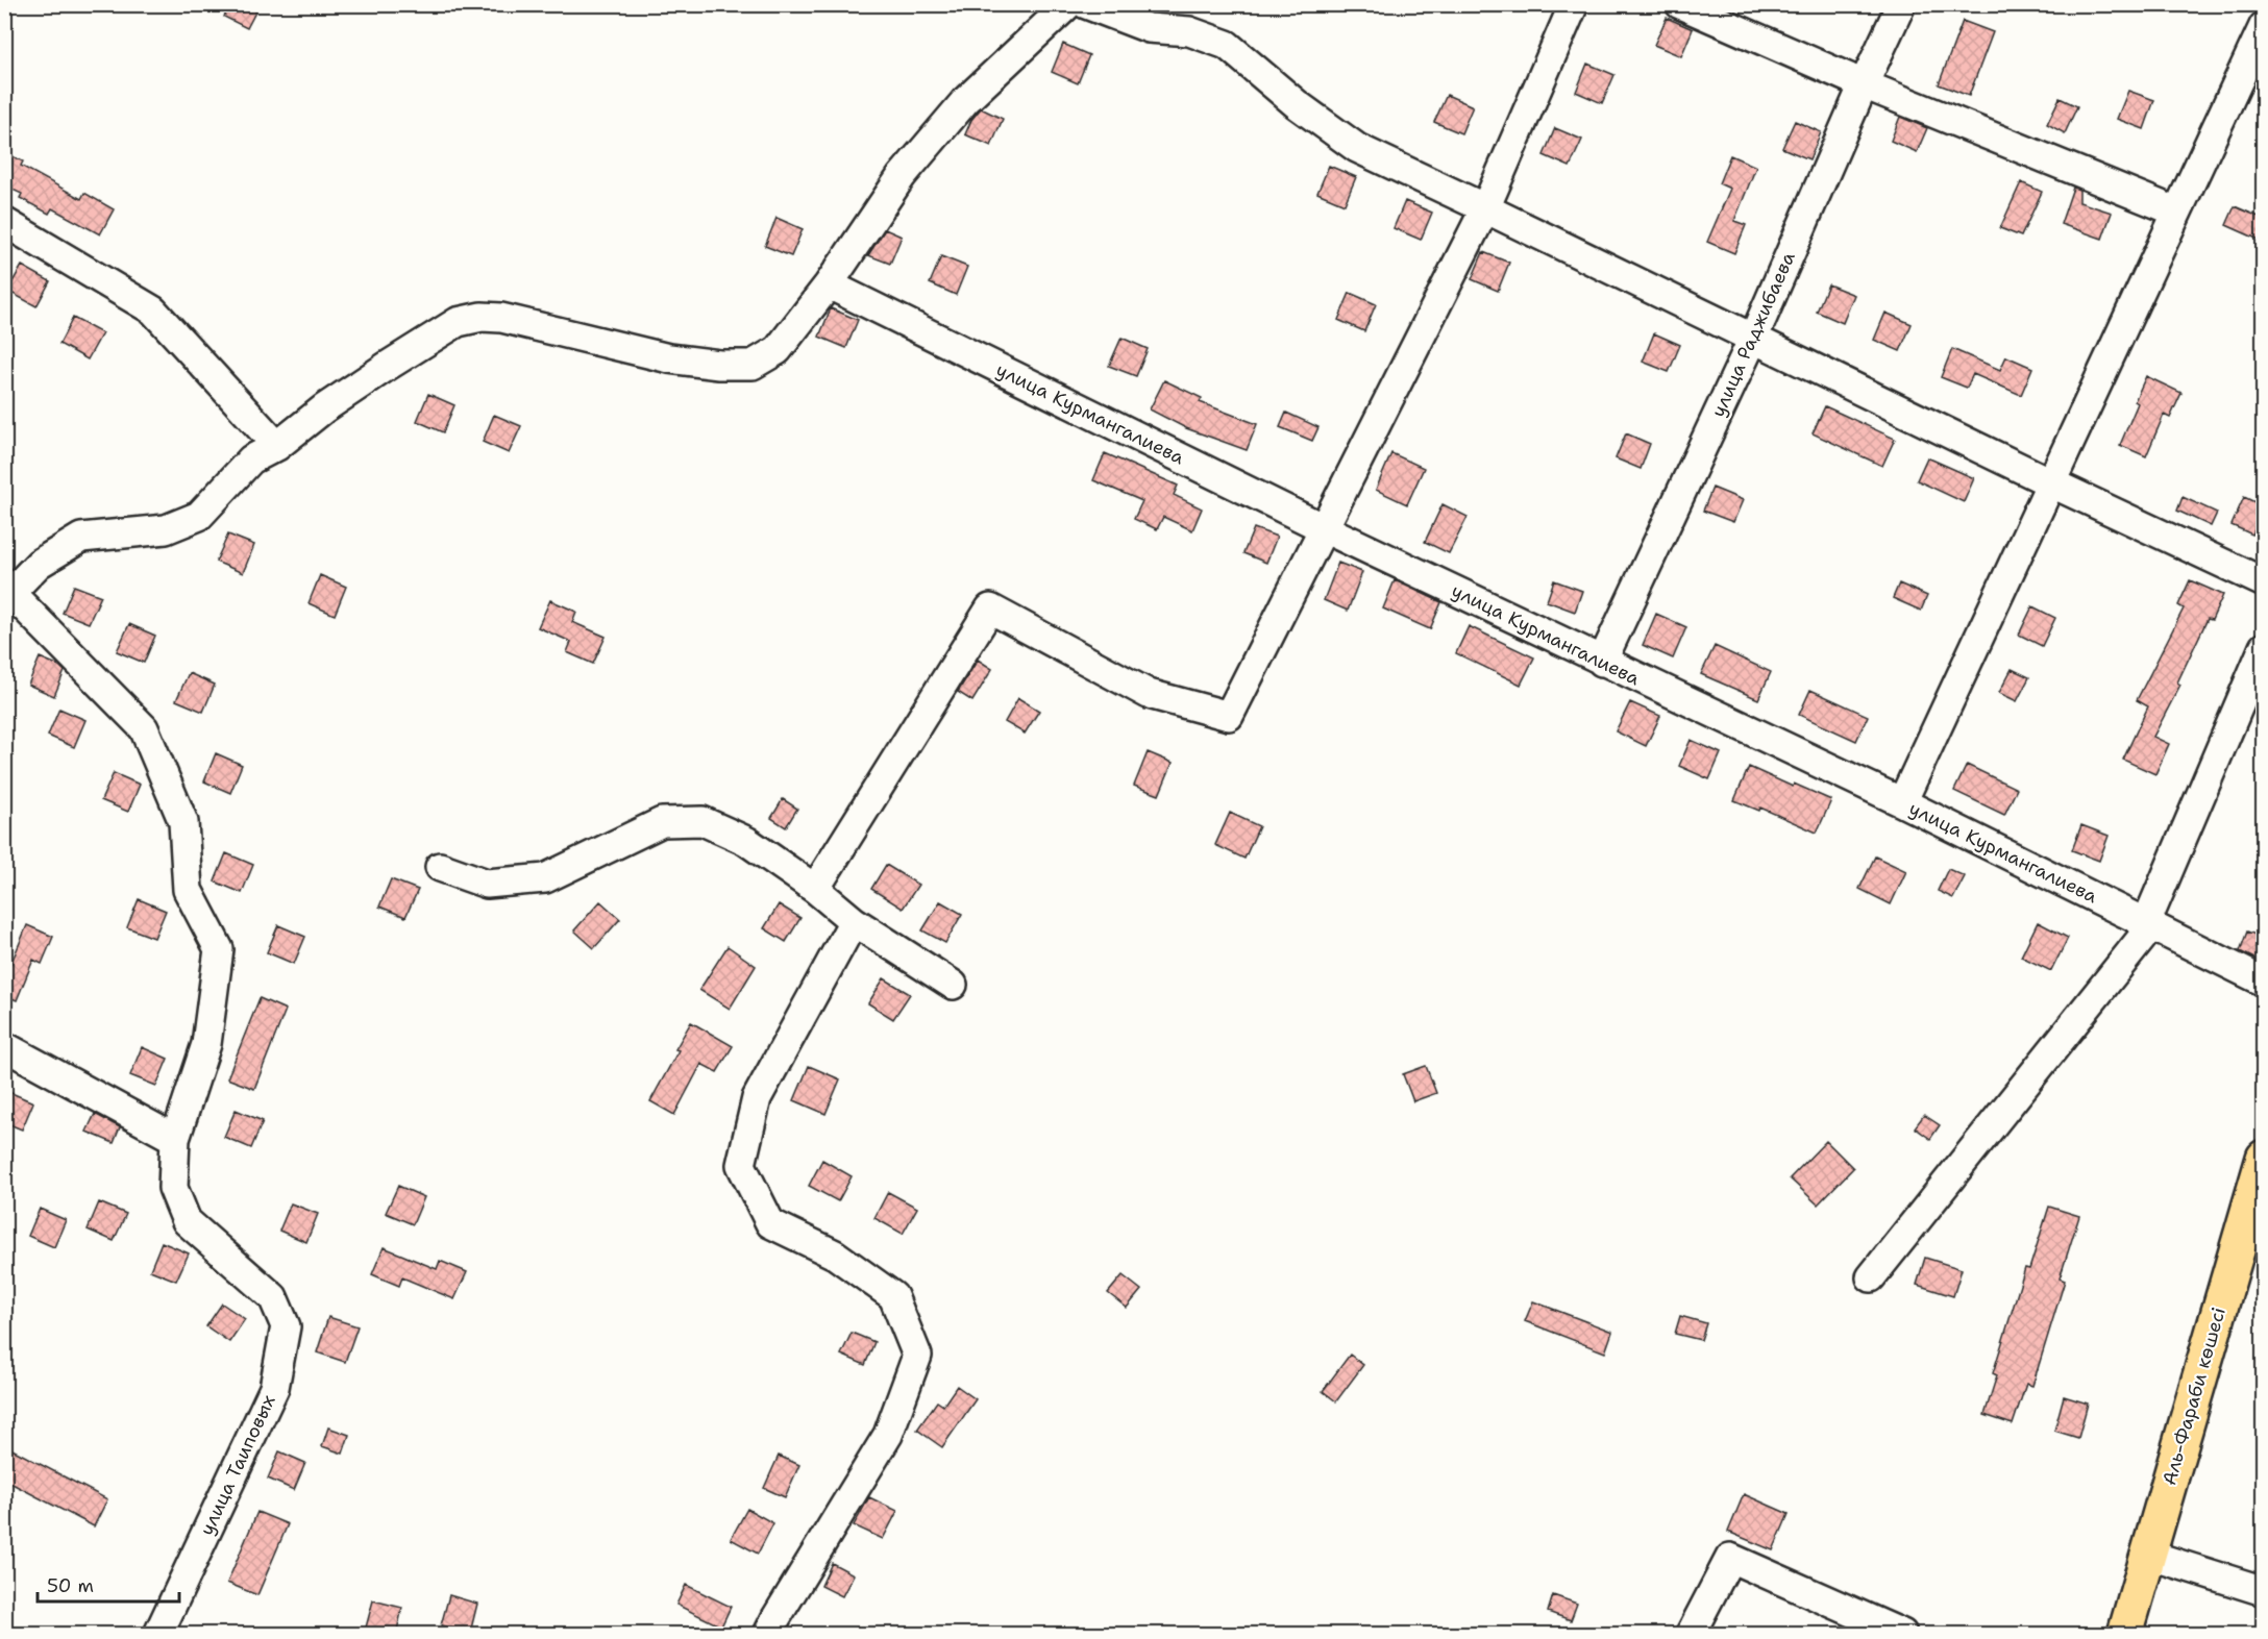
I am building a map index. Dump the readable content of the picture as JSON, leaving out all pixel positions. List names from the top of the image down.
{
  "streets": {
    "main road": ["Аль-Фараби көшесі"],
    "street": ["улица Раджибаева", "улица Курмангалиева", "улица Таиповых"]
  },
  "crossings": [
    ["улица Раджибаева", "улица Курмангалиева"]
  ],
  "scale_bar": "50 m"
}
